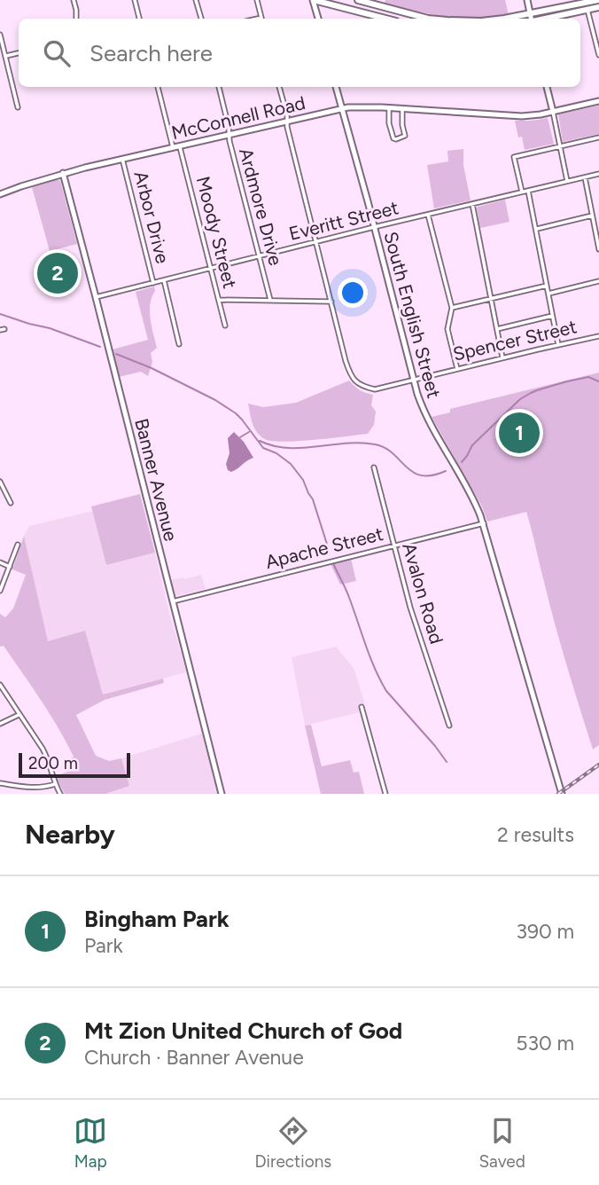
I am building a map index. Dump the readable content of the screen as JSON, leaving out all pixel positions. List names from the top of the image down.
{
  "streets": {
    "street": [
      "McConnell Road",
      "Ardmore Drive",
      "Arbor Drive",
      "Everitt Street",
      "Moody Street",
      "South English Street",
      "Spencer Street",
      "Banner Avenue",
      "Apache Street",
      "Avalon Road"
    ]
  },
  "crossings": [
    ["McConnell Road", "Ardmore Drive"],
    ["McConnell Road", "Arbor Drive"],
    ["McConnell Road", "Moody Street"],
    ["McConnell Road", "South English Street"],
    ["McConnell Road", "Banner Avenue"],
    ["Ardmore Drive", "Everitt Street"],
    ["Arbor Drive", "Everitt Street"],
    ["Everitt Street", "Moody Street"],
    ["Everitt Street", "South English Street"],
    ["Everitt Street", "Banner Avenue"],
    ["South English Street", "Spencer Street"],
    ["South English Street", "Apache Street"],
    ["Banner Avenue", "Apache Street"],
    ["Apache Street", "Avalon Road"]
  ],
  "scale_bar": "200 m",
  "page": {
    "search": "Search here",
    "pins": ["2", "1"],
    "scale": "200 m",
    "heading": ["Nearby", "2 results"],
    "list": [
      {
        "mark": "1",
        "name": "Bingham Park",
        "note": "Park",
        "value": "390 m"
      },
      {
        "mark": "2",
        "name": "Mt Zion United Church of God",
        "note": "Church · Banner Avenue",
        "value": "530 m"
      }
    ],
    "nav": ["Map", "Directions", "Saved"]
  }
}
